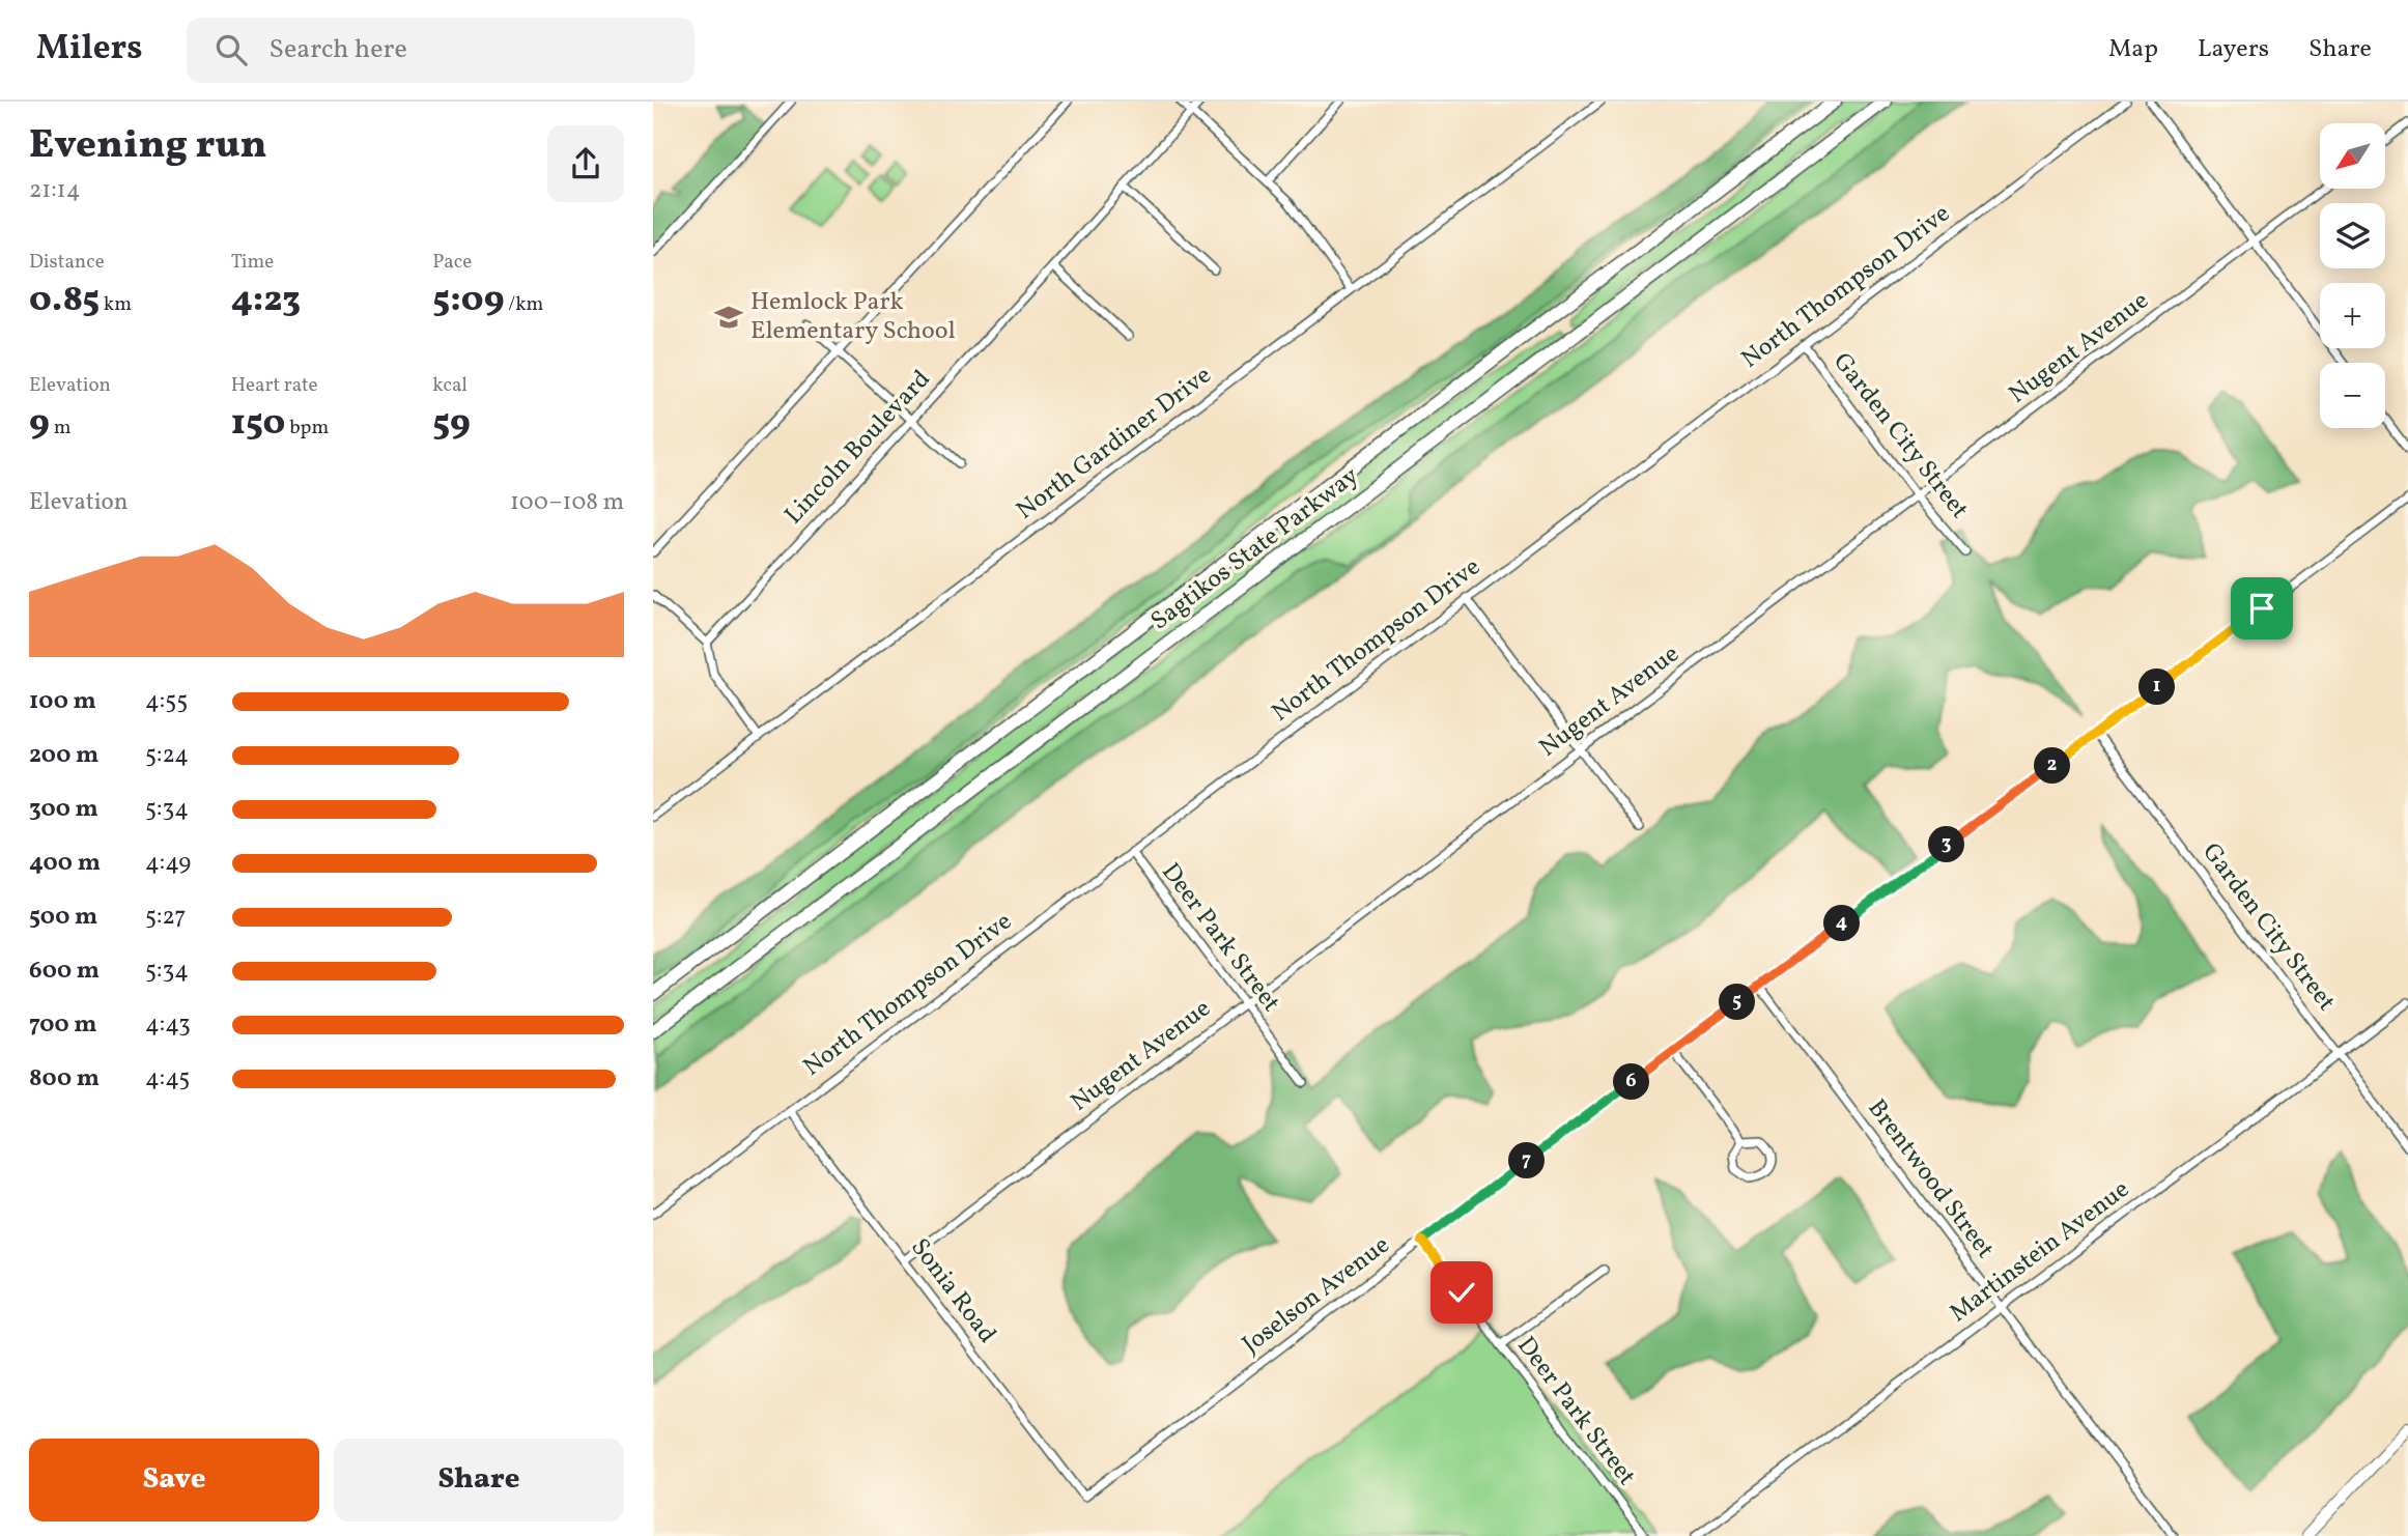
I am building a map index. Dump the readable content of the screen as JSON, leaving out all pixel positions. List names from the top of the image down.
{
  "streets": {
    "highway": ["Sagtikos State Parkway"],
    "street": [
      "North Thompson Drive",
      "Nugent Avenue",
      "Garden City Street",
      "North Gardiner Drive",
      "Lincoln Boulevard",
      "Deer Park Street",
      "Brentwood Street",
      "Martinstein Avenue",
      "Sonia Road",
      "Joselson Avenue"
    ]
  },
  "crossings": [
    ["North Thompson Drive", "Garden City Street"],
    ["North Thompson Drive", "Deer Park Street"],
    ["North Thompson Drive", "Sonia Road"],
    ["Nugent Avenue", "Garden City Street"],
    ["Nugent Avenue", "Deer Park Street"],
    ["Nugent Avenue", "Sonia Road"],
    ["Garden City Street", "Martinstein Avenue"],
    ["Garden City Street", "Joselson Avenue"],
    ["Deer Park Street", "Joselson Avenue"],
    ["Brentwood Street", "Martinstein Avenue"],
    ["Brentwood Street", "Joselson Avenue"],
    ["Sonia Road", "Joselson Avenue"]
  ],
  "places": {
    "school or university": ["Hemlock Park Elementary School"]
  },
  "north": "bottom left",
  "page": {
    "header": "Milers",
    "search": "Search here",
    "nav": ["Map", "Layers", "Share"],
    "heading": ["Evening run", "21:14"],
    "map_buttons": ["+", "−"],
    "stats": [
      ["Distance", "0.85 km"],
      ["Time", "4:23"],
      ["Pace", "5:09 /km"],
      ["Elevation", "9 m"],
      ["Heart rate", "150 bpm"],
      ["kcal", "59"]
    ],
    "chart": ["Elevation", "100–108 m"],
    "pins": [
      "1",
      "2",
      "3",
      "4",
      "5",
      "6",
      "7"
    ],
    "list": [
      {
        "name": "100 m",
        "note": "4:55"
      },
      {
        "name": "200 m",
        "note": "5:24"
      },
      {
        "name": "300 m",
        "note": "5:34"
      },
      {
        "name": "400 m",
        "note": "4:49"
      },
      {
        "name": "500 m",
        "note": "5:27"
      },
      {
        "name": "600 m",
        "note": "5:34"
      },
      {
        "name": "700 m",
        "note": "4:43"
      },
      {
        "name": "800 m",
        "note": "4:45"
      }
    ],
    "buttons": ["Save", "Share"]
  }
}
